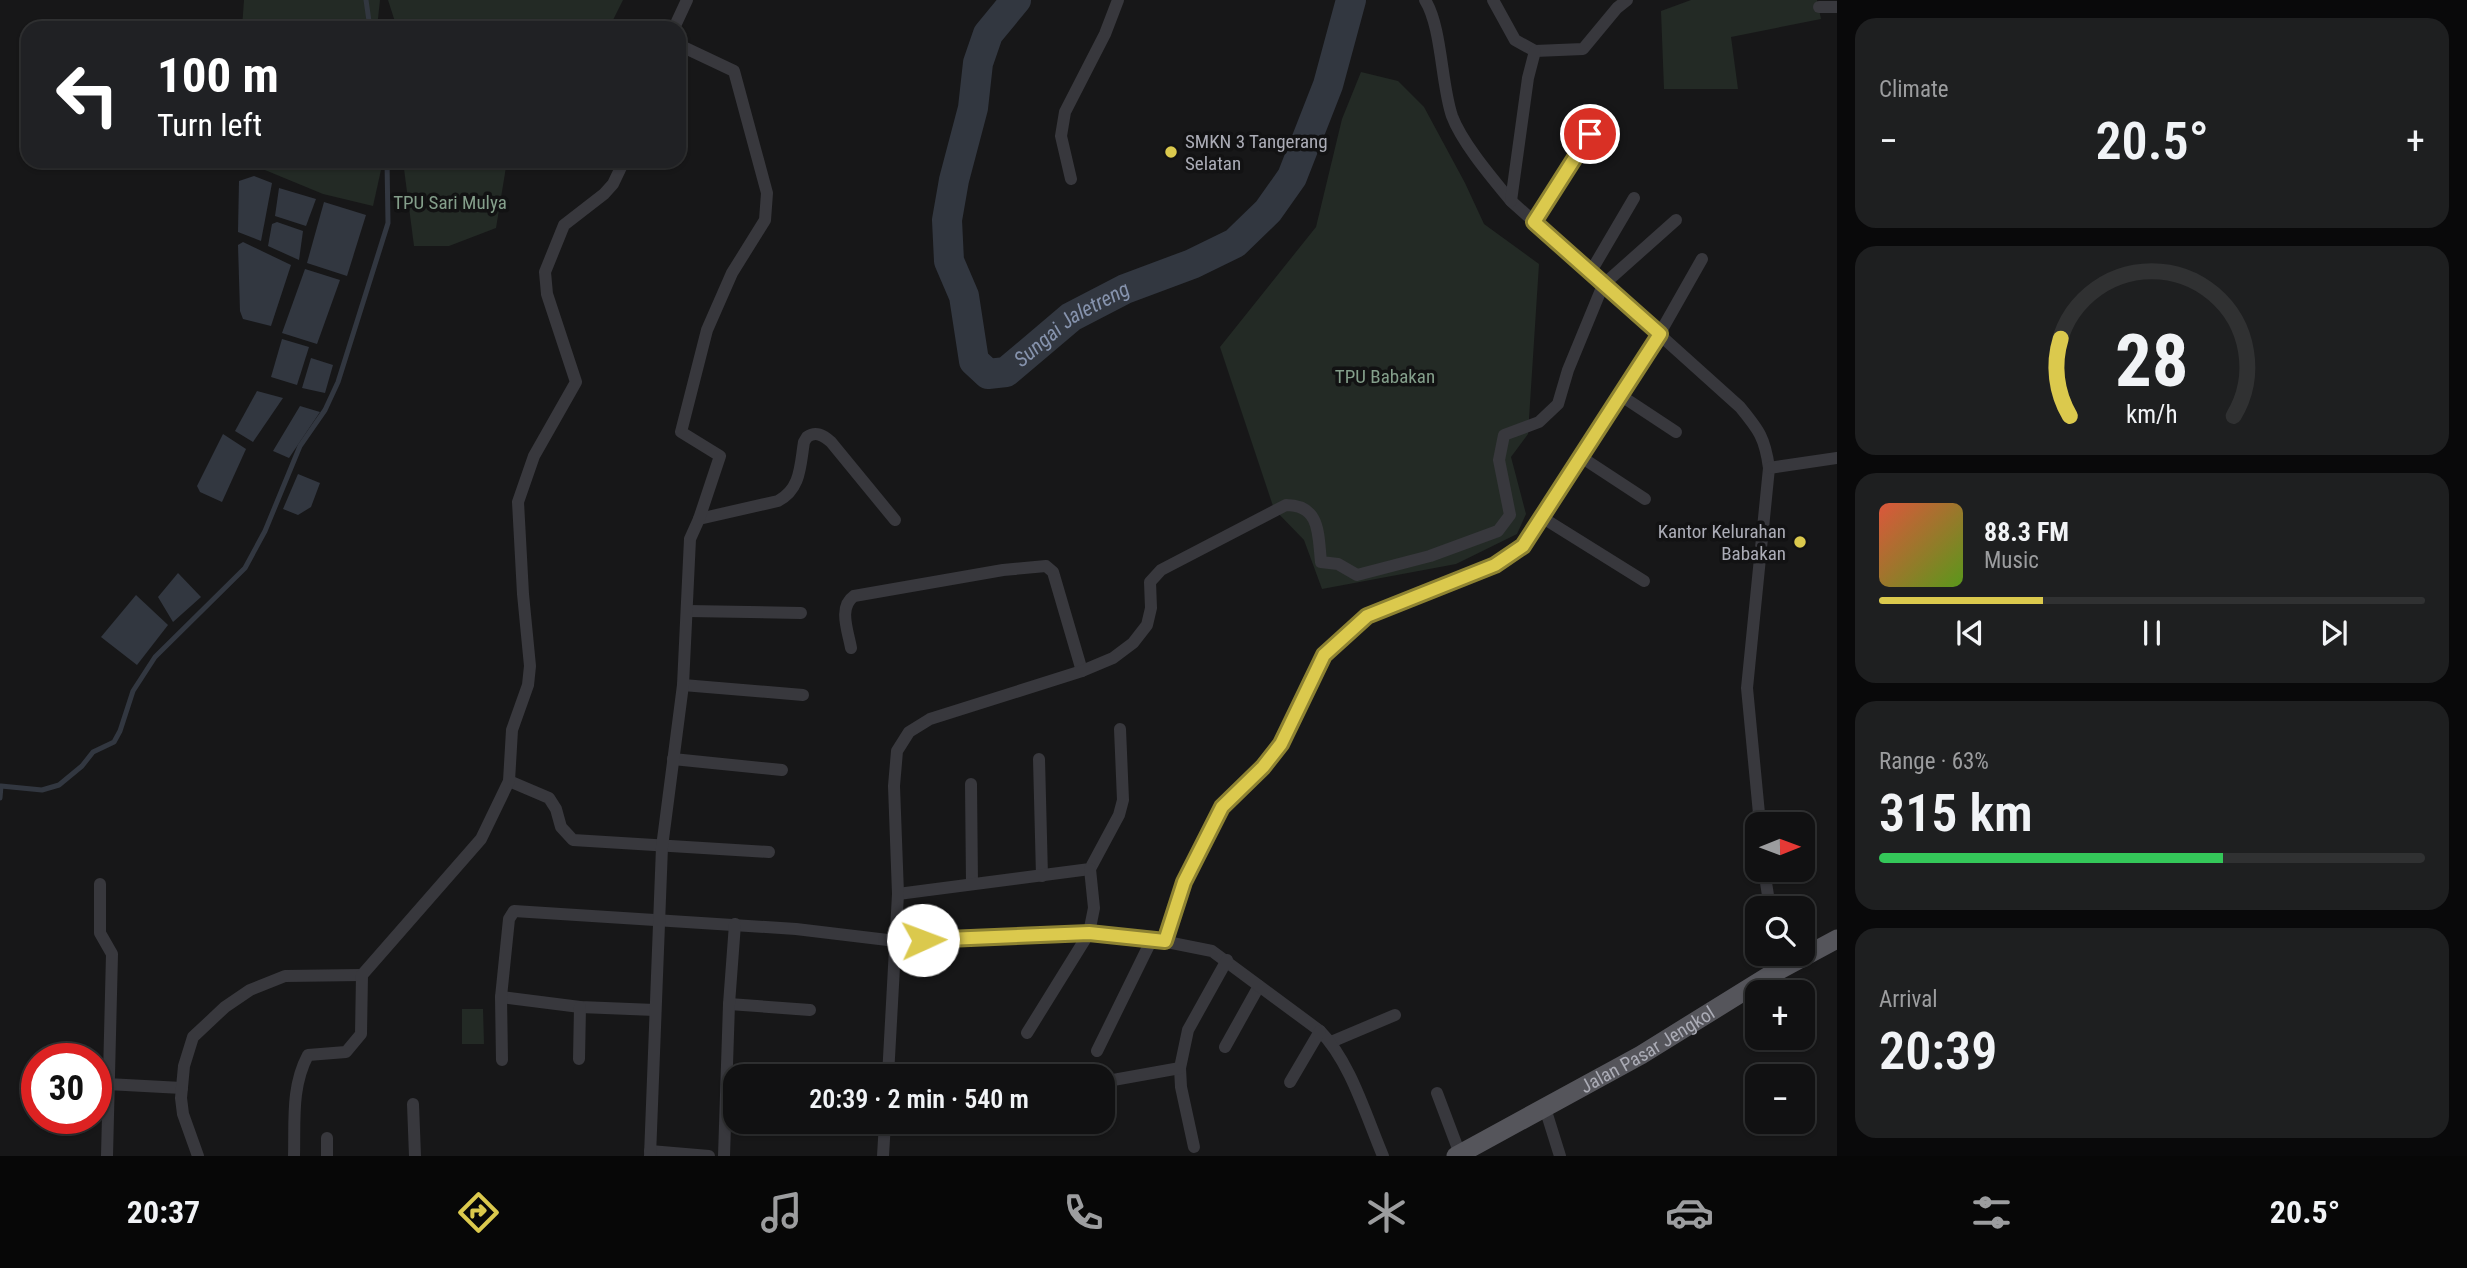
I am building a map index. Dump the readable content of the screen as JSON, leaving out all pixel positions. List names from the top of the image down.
{
  "streets": {
    "main road": ["Jalan Pasar Jengkol"]
  },
  "water": ["Sungai Jaletreng"],
  "parks": ["TPU Sari Mulya", "TPU Babakan"],
  "places": ["SMKN 3 Tangerang Selatan", "Kantor Kelurahan Babakan"],
  "north": "right",
  "page": {
    "tile": [
      "Climate",
      ["Range · 63%", "315 km"],
      ["Arrival", "20:39"]
    ],
    "turn": ["100 m", "Turn left"],
    "heat": ["−", "20.5°", "+"],
    "song": ["88.3 FM", "Music"],
    "map_buttons": ["+", "−"],
    "limit": "30",
    "trip": "20:39 · 2 min · 540 m",
    "tabs": ["20:37", "20.5°"],
    "gauge": ["28", "km/h"]
  }
}
